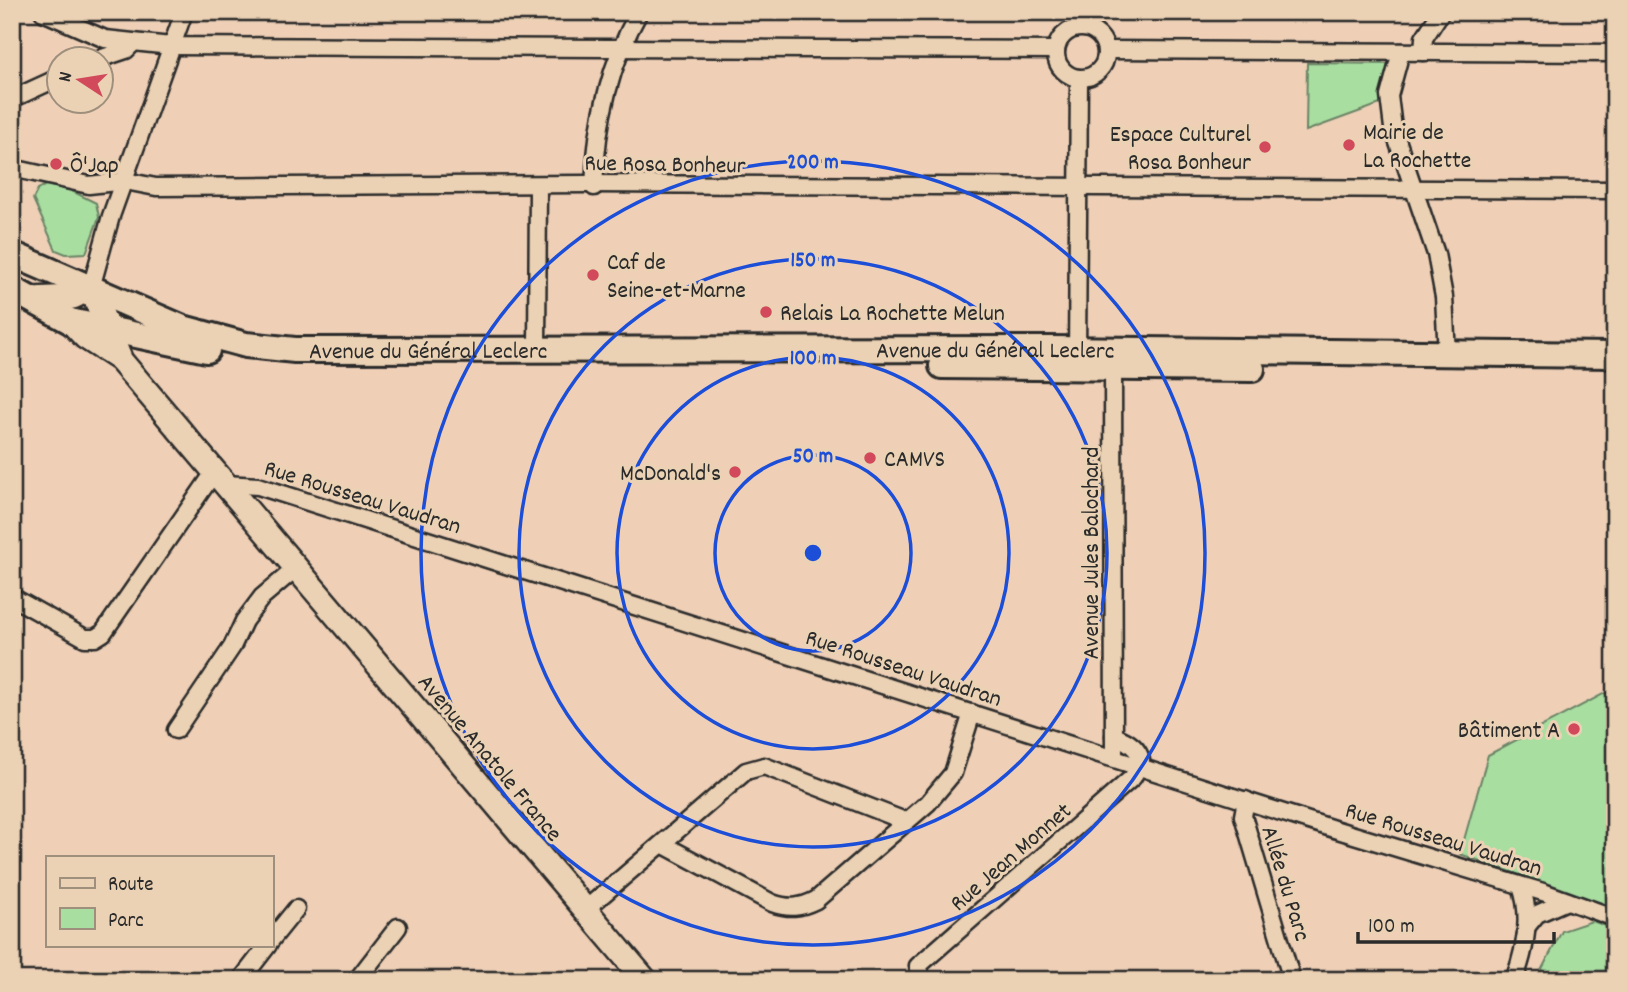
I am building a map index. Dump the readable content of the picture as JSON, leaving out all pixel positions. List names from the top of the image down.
{
  "streets": {
    "main road": ["Avenue du Général Leclerc", "Avenue Anatole France"],
    "street": [
      "Rue Rosa Bonheur",
      "Rue Rousseau Vaudran",
      "Avenue Jules Balochard",
      "Rue Jean Monnet",
      "Allée du Parc"
    ]
  },
  "crossings": [
    ["Avenue du Général Leclerc", "Avenue Jules Balochard"],
    ["Avenue du Général Leclerc", "Avenue Anatole France"],
    ["Rue Rousseau Vaudran", "Avenue Jules Balochard"],
    ["Rue Rousseau Vaudran", "Avenue Anatole France"],
    ["Rue Rousseau Vaudran", "Rue Jean Monnet"],
    ["Rue Rousseau Vaudran", "Allée du Parc"]
  ],
  "places": [
    "Mairie de La Rochette",
    "Espace Culturel Rosa Bonheur",
    "Ô'Jap",
    "Caf de Seine-et-Marne",
    "Relais La Rochette Melun",
    "CAMVS",
    "McDonald's",
    "Bâtiment A"
  ],
  "legend": ["Route", "Parc"],
  "scale_bar": "100 m",
  "north": "left",
  "rings": [
    "200 m",
    "150 m",
    "100 m",
    "50 m"
  ]
}
